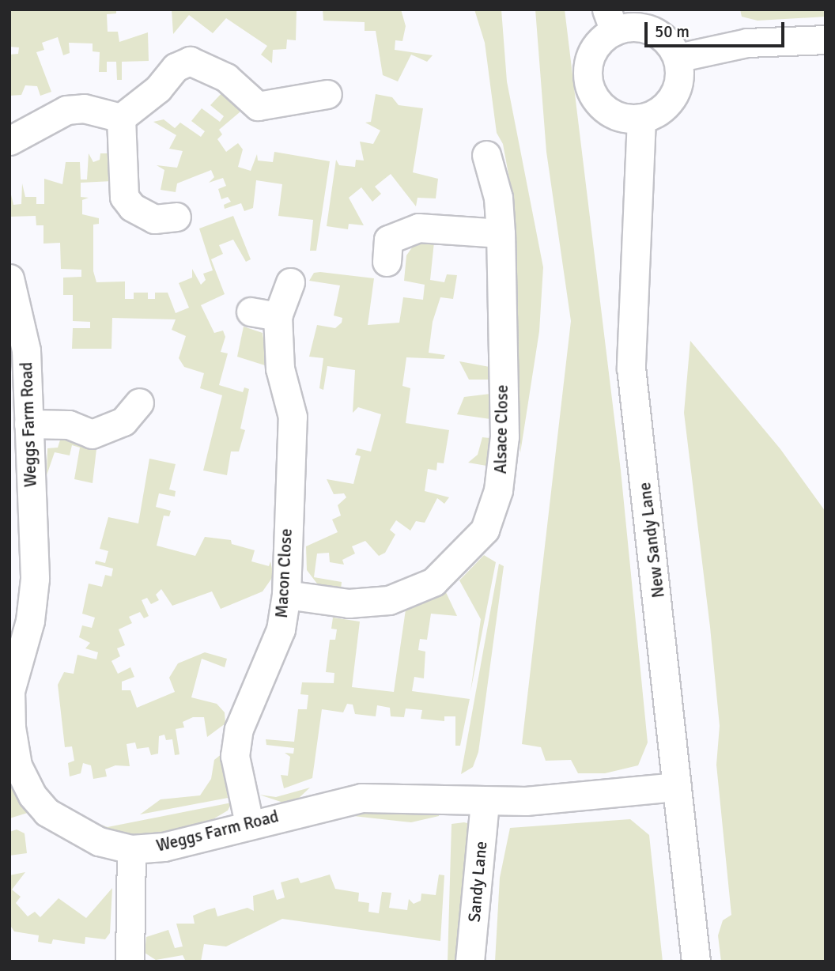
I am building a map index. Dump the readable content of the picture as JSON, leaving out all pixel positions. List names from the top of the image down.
{
  "streets": {
    "street": [
      "Weggs Farm Road",
      "Alsace Close",
      "New Sandy Lane",
      "Macon Close",
      "Sandy Lane"
    ]
  },
  "crossings": [
    ["Weggs Farm Road", "New Sandy Lane"],
    ["Weggs Farm Road", "Macon Close"],
    ["Weggs Farm Road", "Sandy Lane"],
    ["Alsace Close", "Macon Close"]
  ],
  "scale_bar": "50 m"
}
